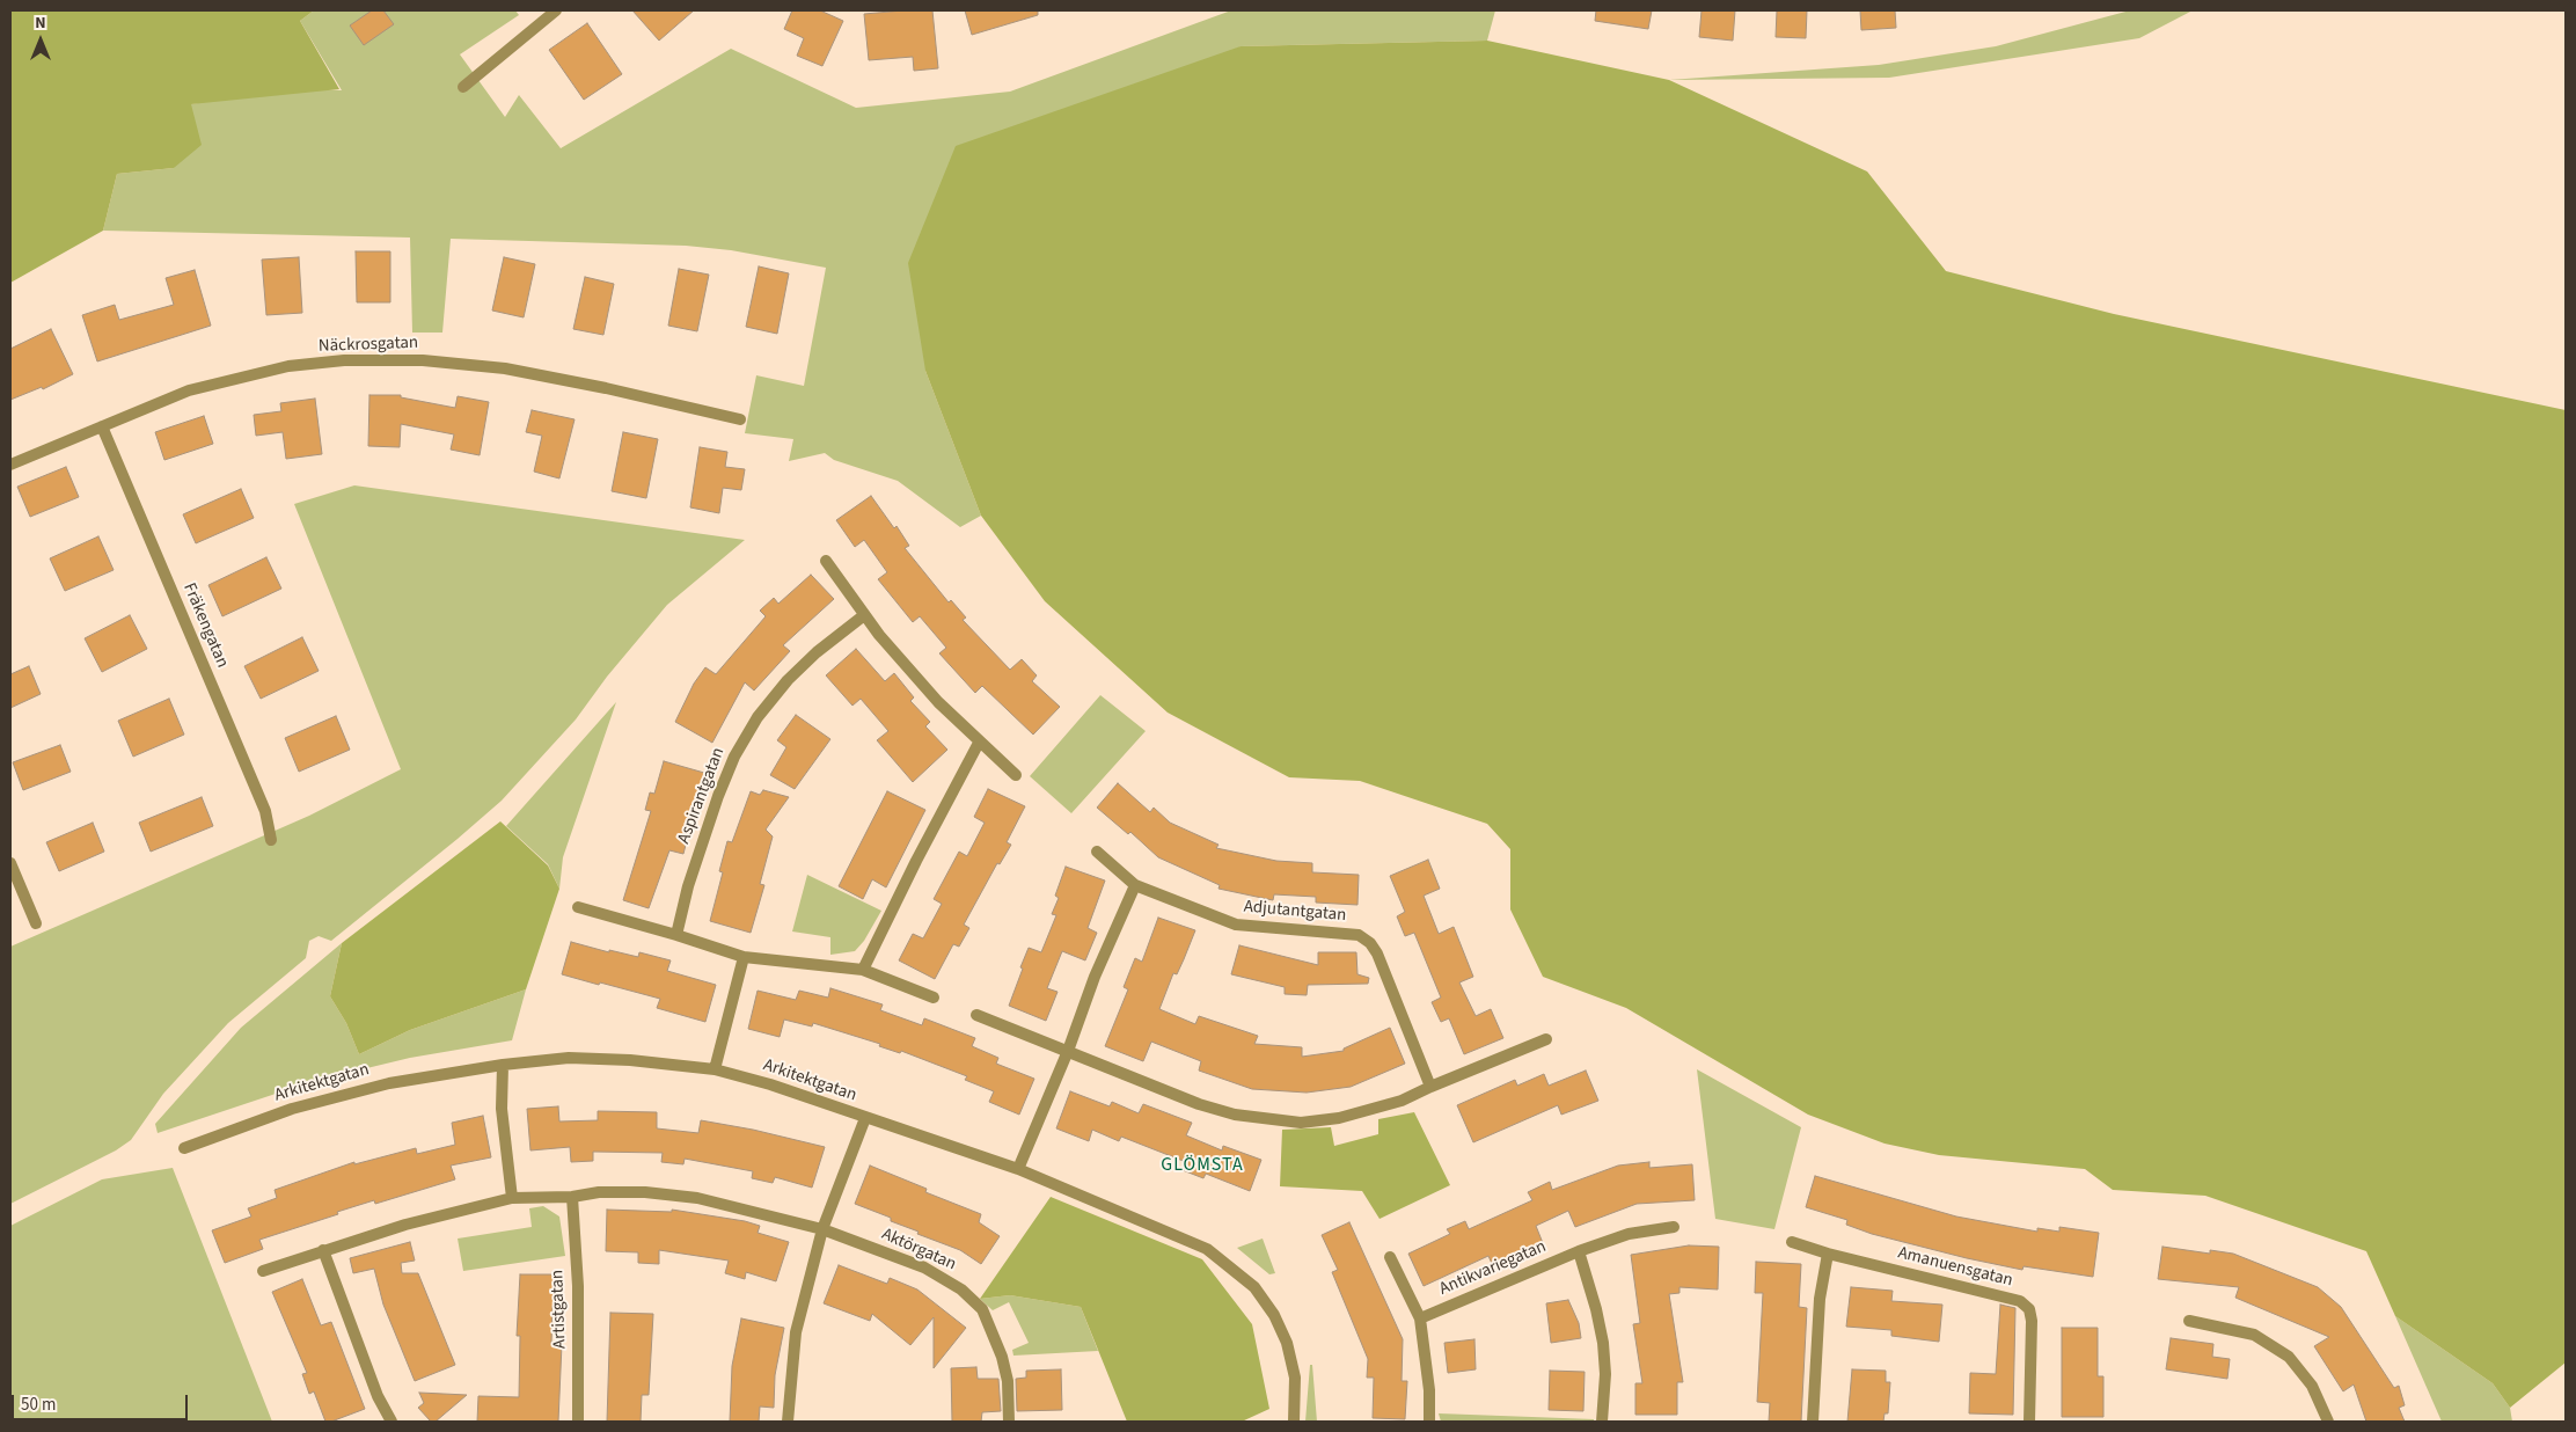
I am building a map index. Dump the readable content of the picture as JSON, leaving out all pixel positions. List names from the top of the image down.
{
  "streets": {
    "street": [
      "Näckrosgatan",
      "Fräkengatan",
      "Aspirantgatan",
      "Adjutantgatan",
      "Arkitektgatan",
      "Aktörgatan",
      "Amanuensgatan",
      "Antikvariegatan",
      "Artistgatan"
    ]
  },
  "crossings": [
    ["Näckrosgatan", "Fräkengatan"],
    ["Aktörgatan", "Artistgatan"]
  ],
  "districts": ["GLÖMSTA"],
  "scale_bar": "50 m",
  "north": "top"
}
